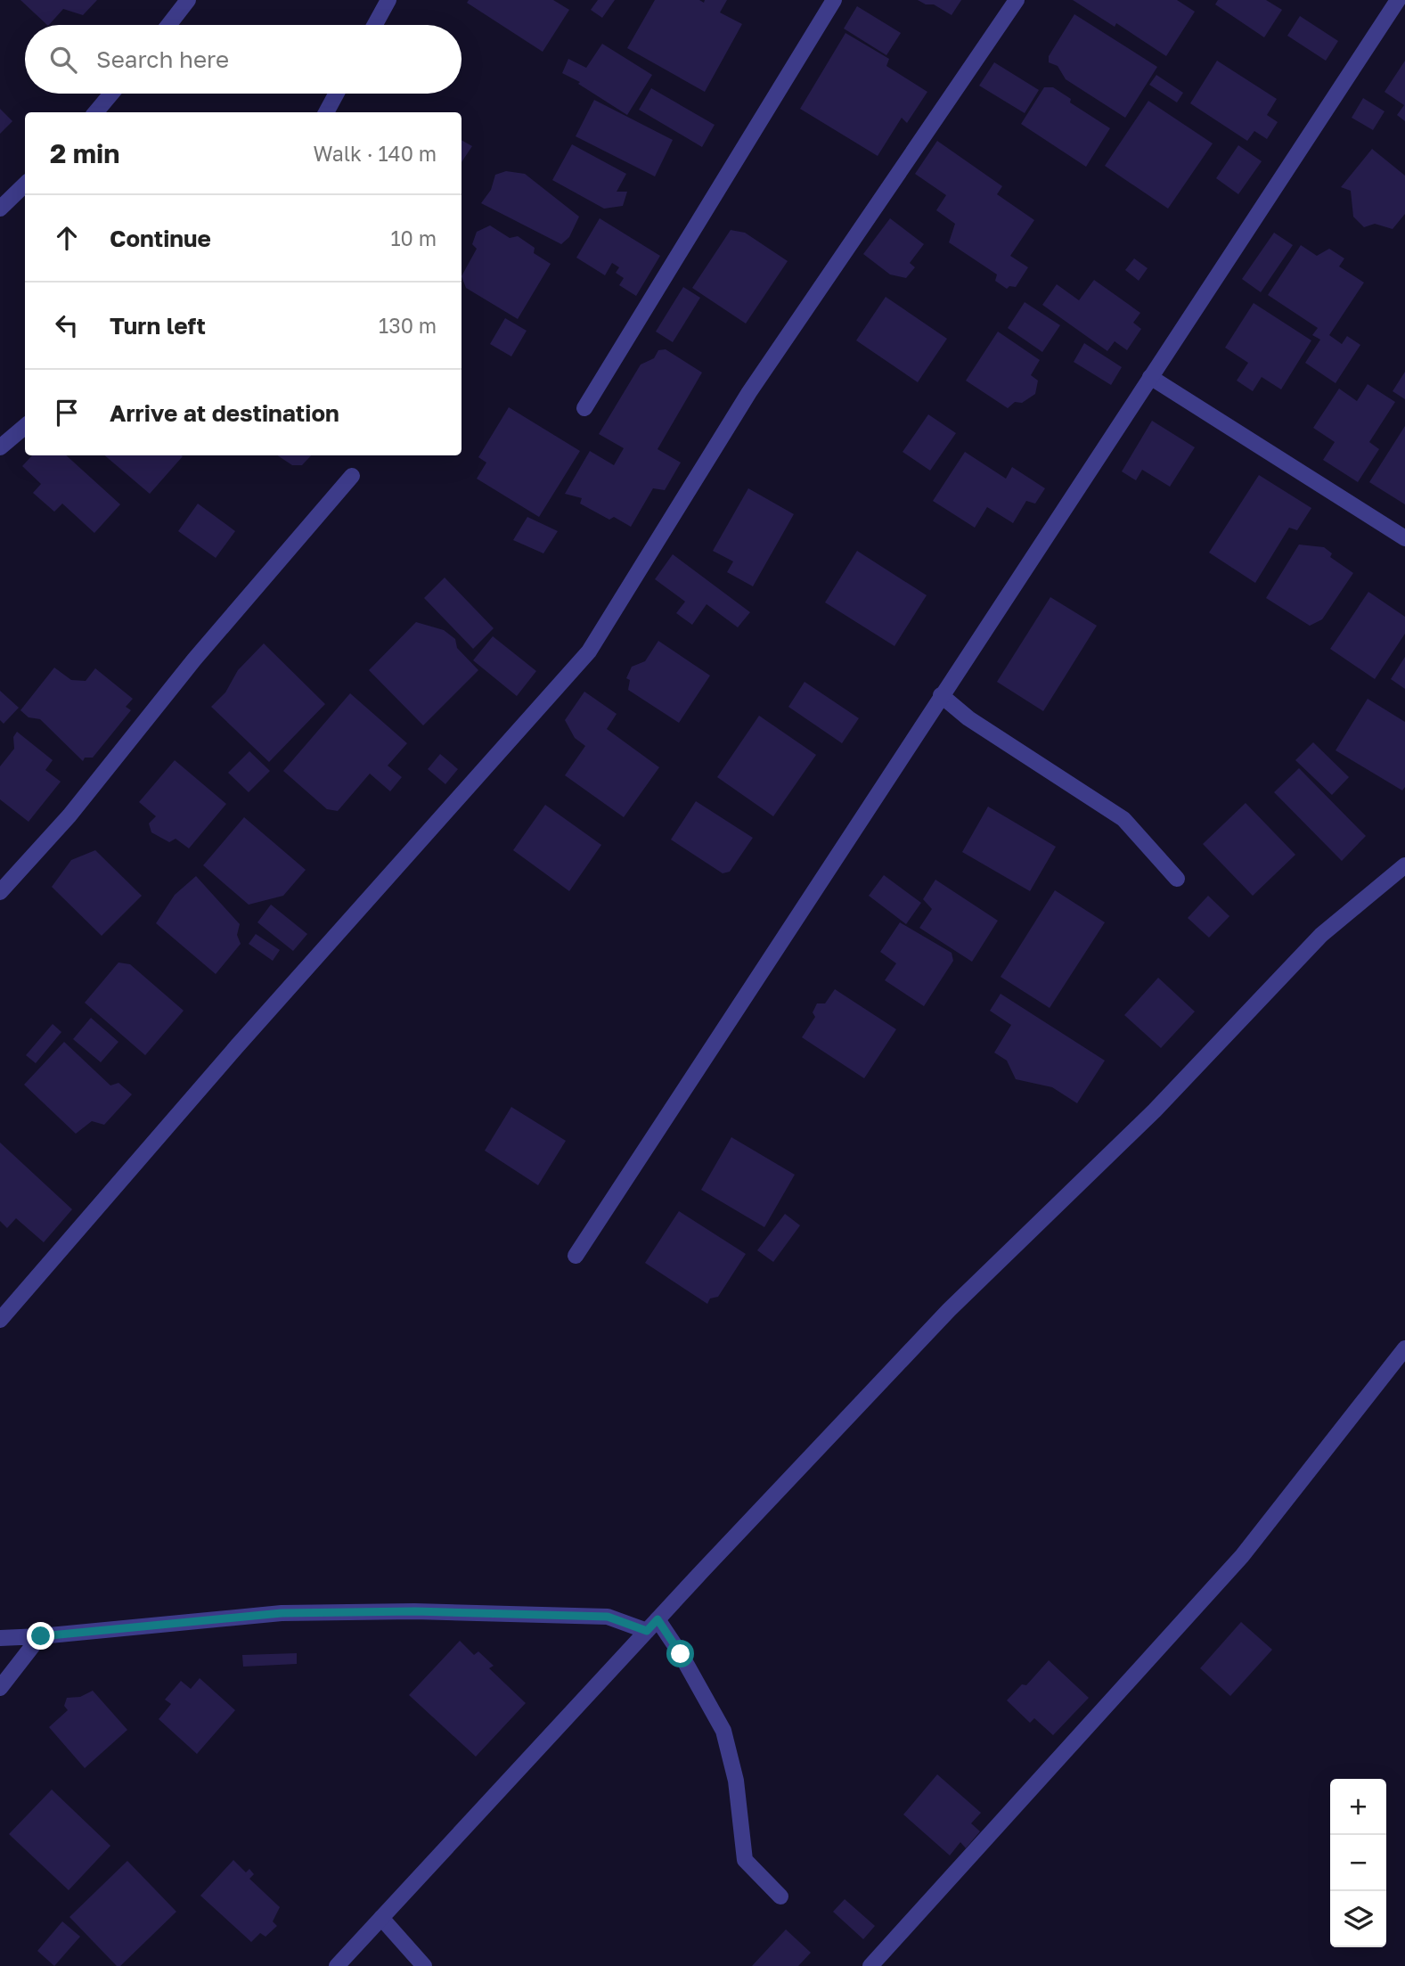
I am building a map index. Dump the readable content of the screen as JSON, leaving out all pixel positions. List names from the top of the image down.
{
  "page": {
    "search": "Search here",
    "heading": ["2 min", "Walk · 140 m"],
    "list": [
      ["Continue", "10 m"],
      ["Turn left", "130 m"],
      "Arrive at destination"
    ],
    "map_buttons": ["+", "−"]
  }
}
